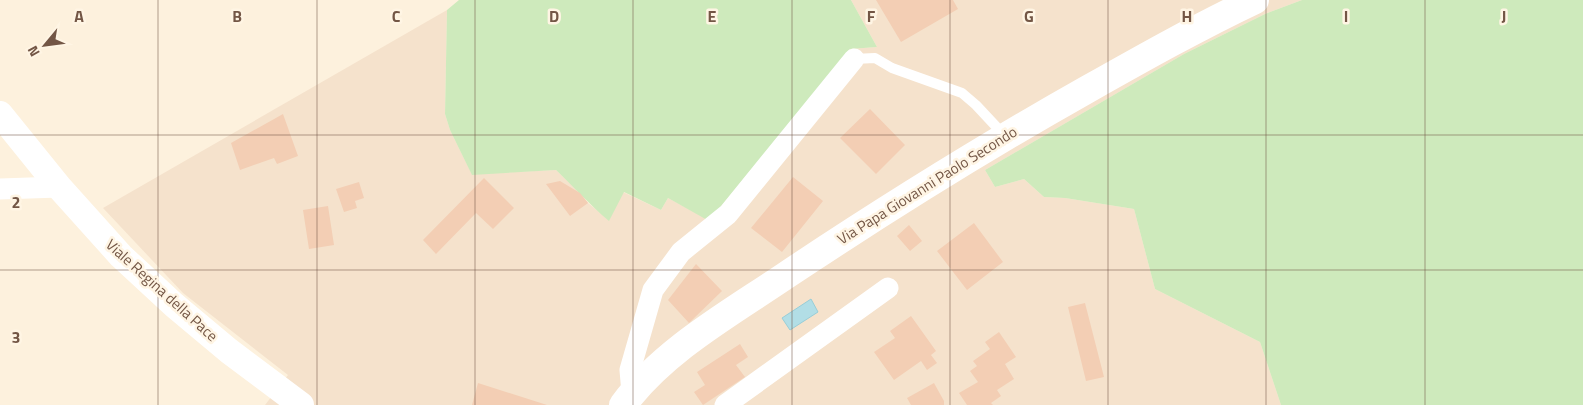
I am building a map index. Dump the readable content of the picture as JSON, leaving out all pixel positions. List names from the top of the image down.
{
  "streets": {
    "main road": ["Via Papa Giovanni Paolo Secondo"],
    "street": ["Viale Regina della Pace"]
  },
  "north": "bottom left",
  "grid": {
    "columns": [
      "A",
      "B",
      "C",
      "D",
      "E",
      "F",
      "G",
      "H",
      "I",
      "J"
    ],
    "rows": ["2", "3"]
  }
}
